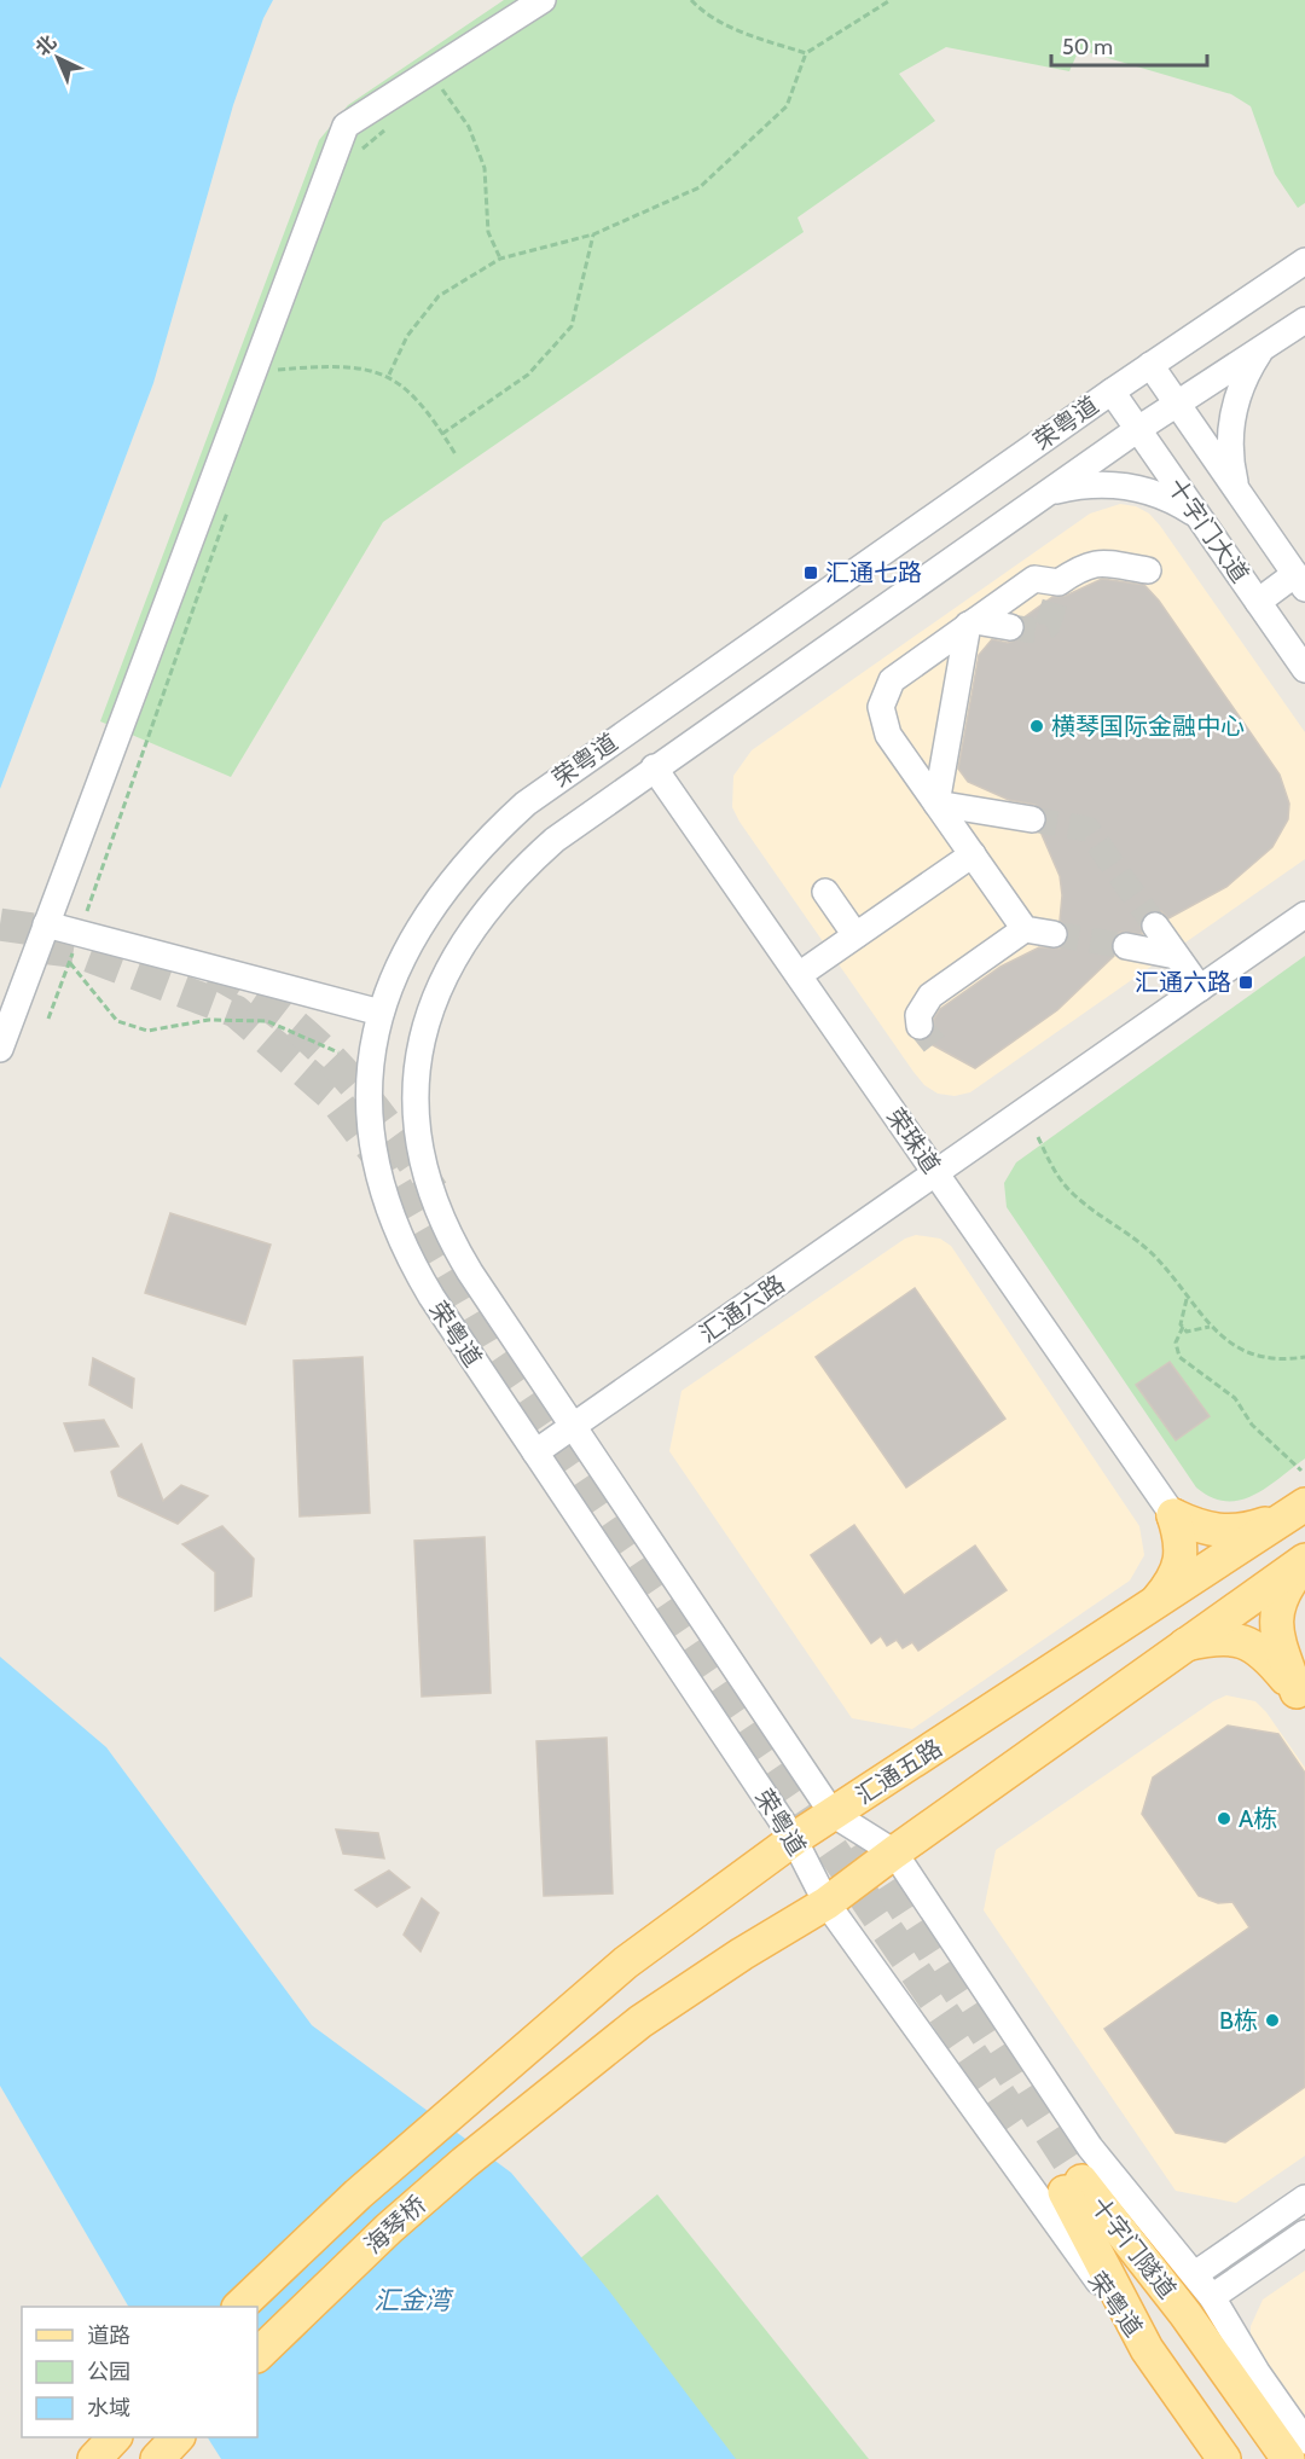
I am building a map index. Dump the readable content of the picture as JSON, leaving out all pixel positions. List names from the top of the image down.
{
  "streets": {
    "main road": [
      "荣粤道",
      "汇通五路",
      "海琴桥",
      "十字门隧道"
    ],
    "street": ["十字门大道", "荣珠道", "汇通六路"]
  },
  "crossings": [
    ["荣粤道", "十字门大道"],
    ["荣粤道", "荣珠道"],
    ["荣粤道", "汇通六路"],
    ["荣粤道", "汇通五路"],
    ["荣粤道", "海琴桥"],
    ["荣粤道", "十字门隧道"],
    ["荣珠道", "汇通六路"],
    ["汇通五路", "海琴桥"]
  ],
  "water": ["汇金湾"],
  "places": {
    "transit": ["汇通七路", "汇通六路"],
    "other": ["横琴国际金融中心", "A栋", "B栋"]
  },
  "legend": ["道路", "公园", "水域"],
  "scale_bar": "50 m",
  "north": "top left"
}
